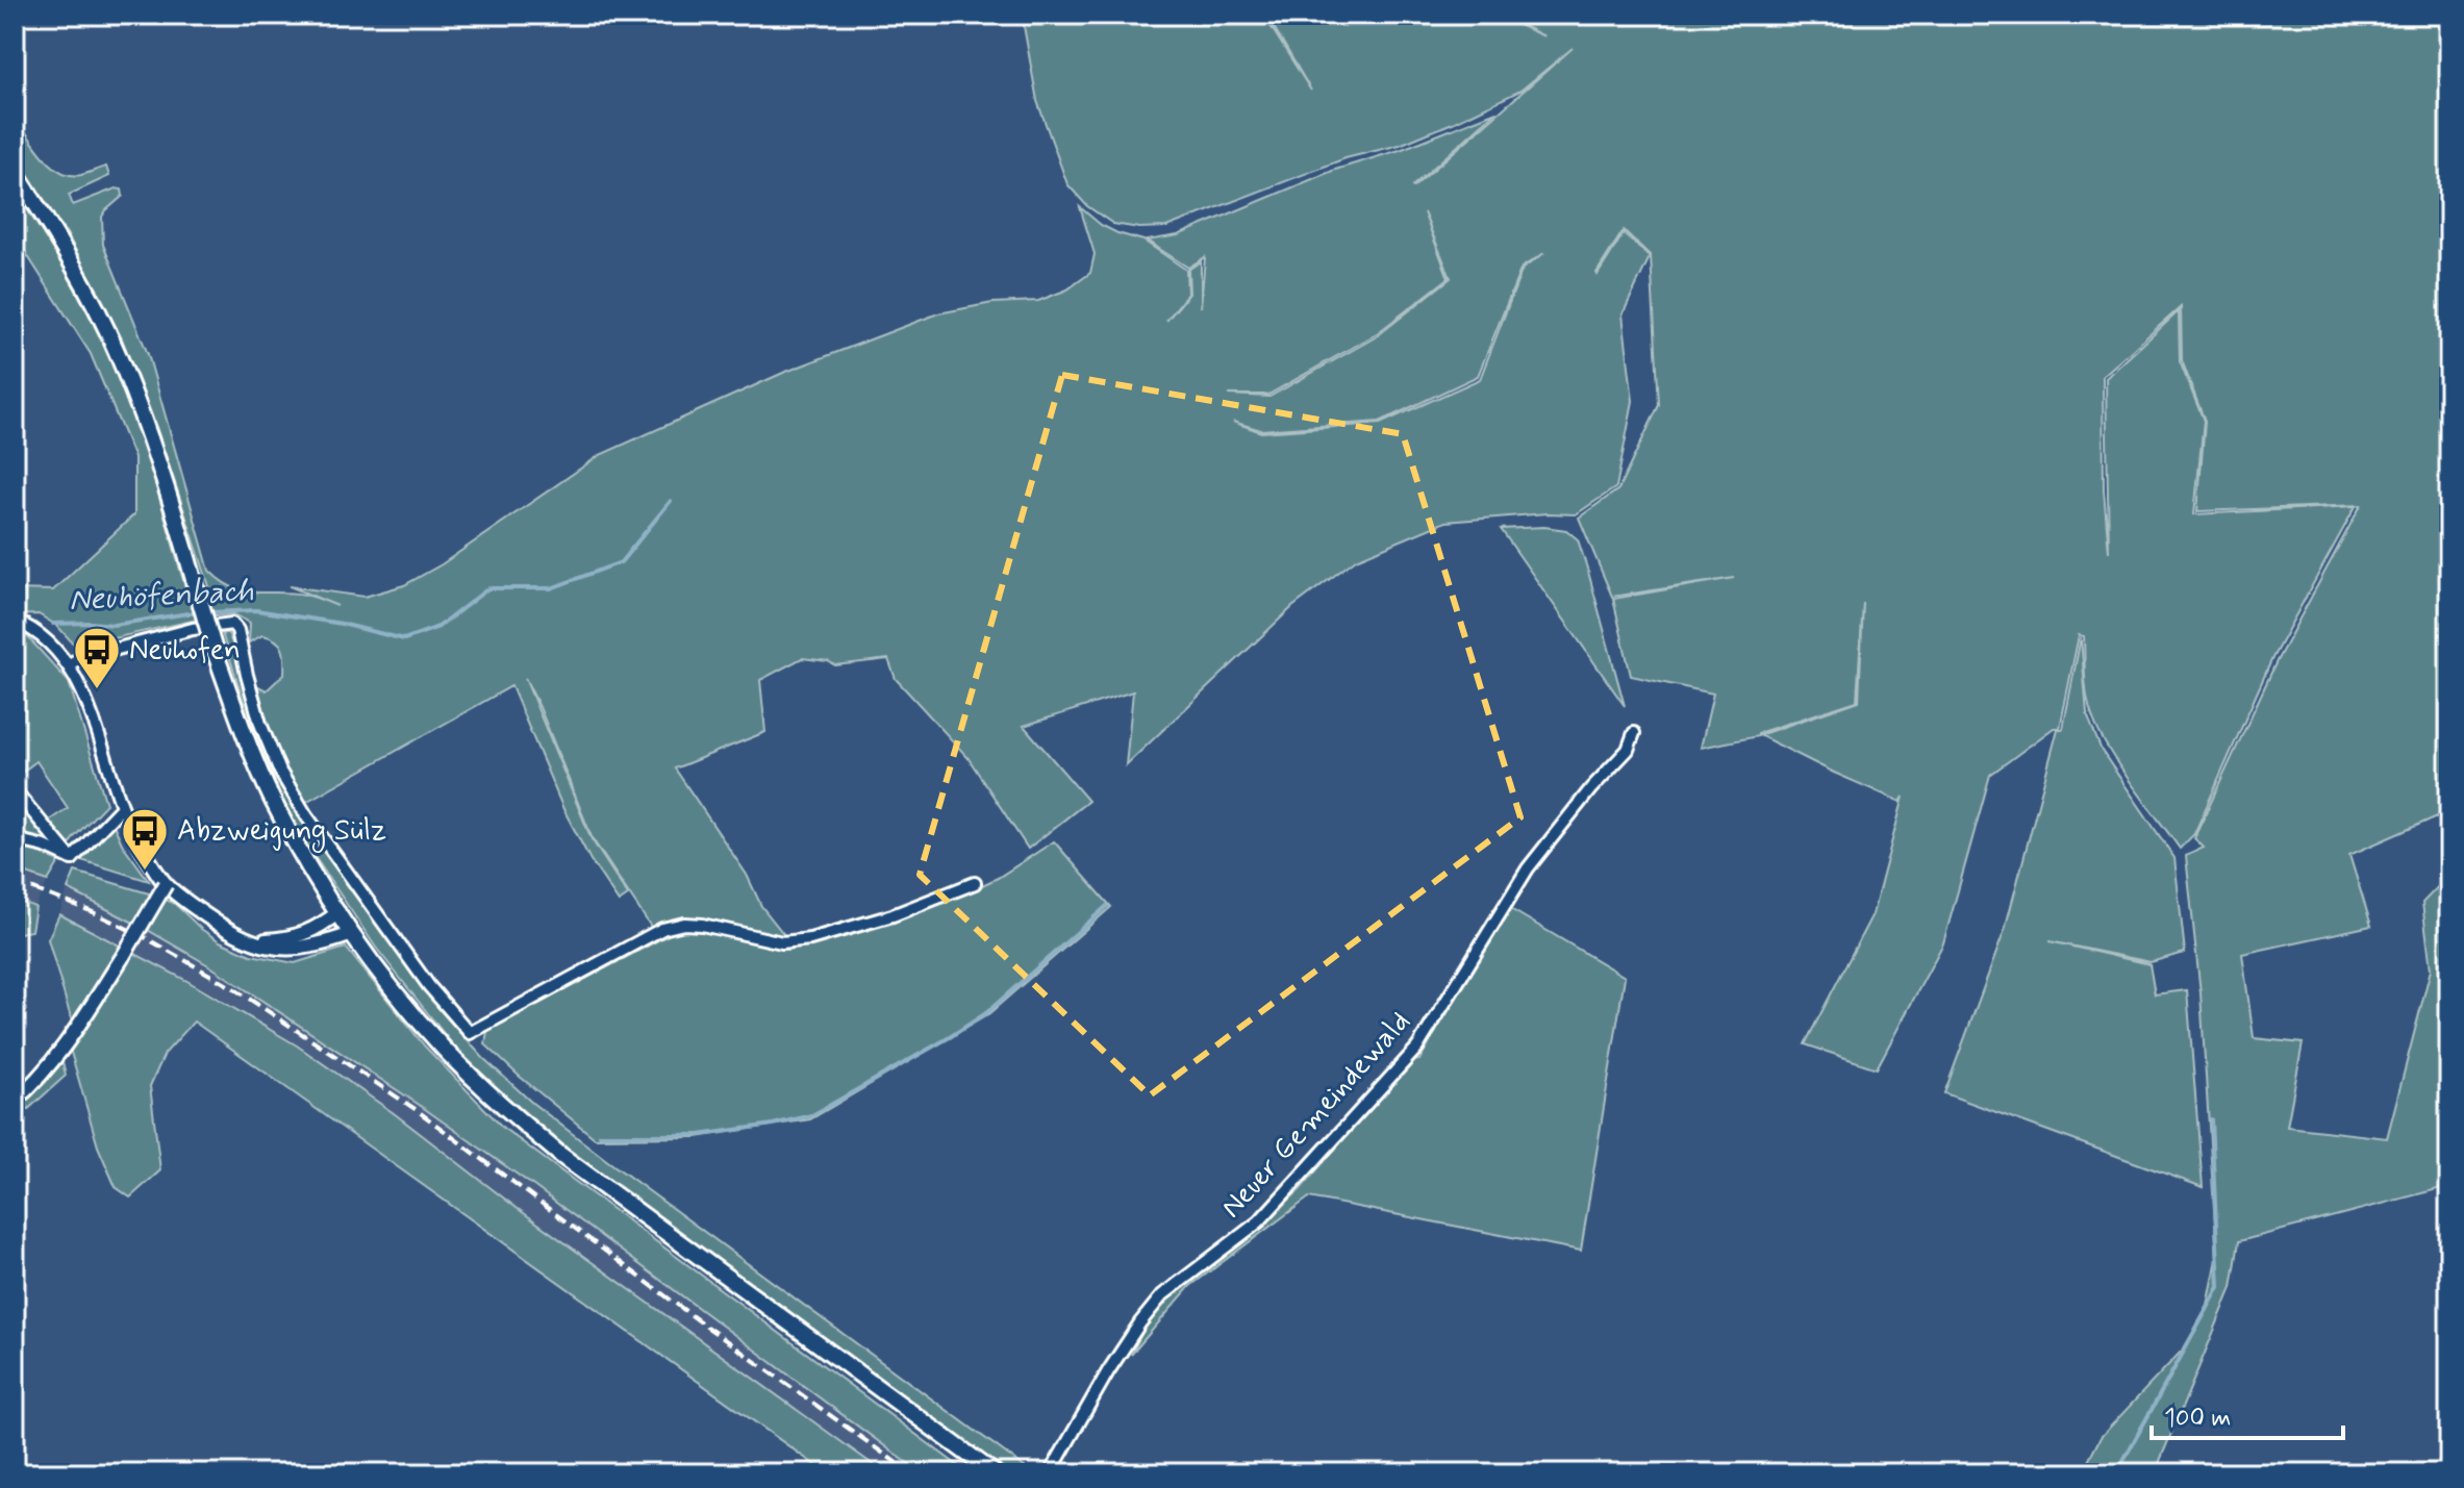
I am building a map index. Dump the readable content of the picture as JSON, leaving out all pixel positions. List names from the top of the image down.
{
  "streets": {
    "street": ["Neuer Gemeindewald"]
  },
  "water": ["Neuhöfenbach"],
  "places": {
    "bus stop": ["Neuhofen", "Abzweigung Sülz"]
  },
  "scale_bar": "100 m"
}
